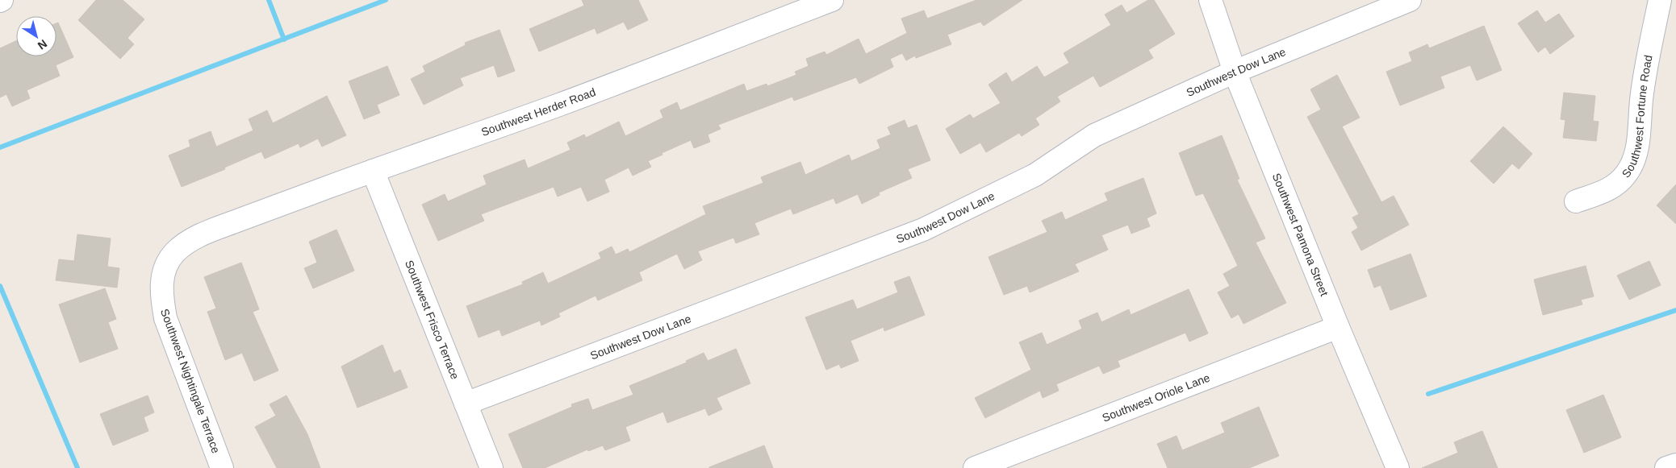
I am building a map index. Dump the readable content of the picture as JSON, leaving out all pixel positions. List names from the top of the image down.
{
  "streets": {
    "street": [
      "Southwest Dow Lane",
      "Southwest Herder Road",
      "Southwest Fortune Road",
      "Southwest Pamona Street",
      "Southwest Frisco Terrace",
      "Southwest Nightingale Terrace",
      "Southwest Oriole Lane"
    ]
  },
  "crossings": [
    ["Southwest Dow Lane", "Southwest Pamona Street"],
    ["Southwest Dow Lane", "Southwest Frisco Terrace"],
    ["Southwest Herder Road", "Southwest Frisco Terrace"],
    ["Southwest Herder Road", "Southwest Nightingale Terrace"],
    ["Southwest Pamona Street", "Southwest Oriole Lane"]
  ],
  "north": "bottom right"
}
